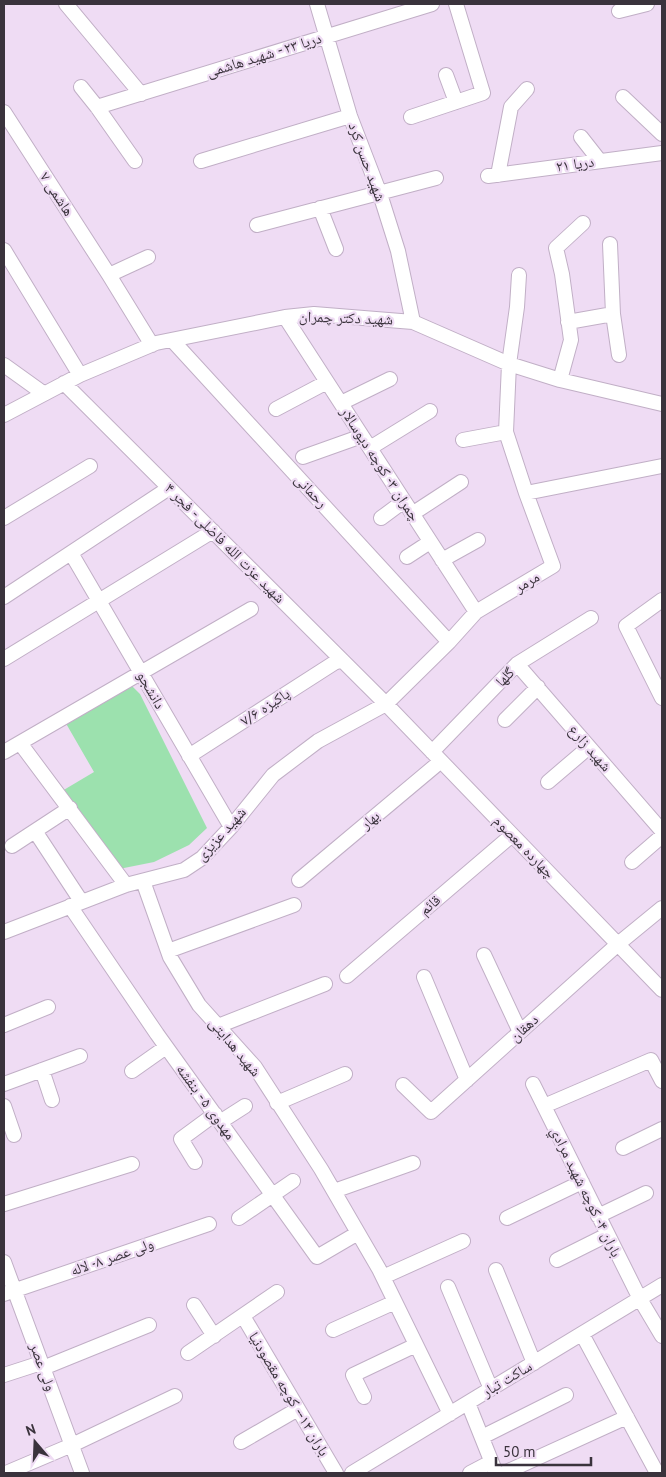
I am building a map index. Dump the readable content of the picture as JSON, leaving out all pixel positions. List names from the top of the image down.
{
  "streets": {
    "street": [
      "دریا ۲۳ - شهید هاشمی",
      "شهید حسن کرد",
      "دریا ۲۱",
      "هاشمی ۷",
      "شهید دکتر چمران",
      "چمران ۳- كوچه ديوسالار",
      "رحمانی",
      "شهید عزت الله فاضلی - فجر ۴",
      "مرمر",
      "گلها",
      "دانشجو",
      "پاکیزه ۷/۶",
      "شهید زارع",
      "بهار",
      "شهید عزیزی",
      "چهارده معصوم",
      "قائم",
      "دهقان",
      "شهید هدایتی",
      "مهدوی ۵ - بنفشه",
      "باران ۴- كوچه شهيد مرادي",
      "ولی عصر ۸- لاله",
      "ولی عصر",
      "ساکت تبار",
      "باران ۱۲-- كوچه مقصودنيا"
    ]
  },
  "crossings": [
    ["دریا ۲۳ - شهید هاشمی", "شهید حسن کرد"],
    ["شهید حسن کرد", "شهید دکتر چمران"],
    ["هاشمی ۷", "شهید دکتر چمران"],
    ["شهید دکتر چمران", "چمران ۳- كوچه ديوسالار"],
    ["شهید دکتر چمران", "رحمانی"],
    ["شهید دکتر چمران", "شهید عزت الله فاضلی - فجر ۴"],
    ["چمران ۳- كوچه ديوسالار", "مرمر"],
    ["رحمانی", "مرمر"],
    ["شهید عزت الله فاضلی - فجر ۴", "مرمر"],
    ["شهید عزت الله فاضلی - فجر ۴", "پاکیزه ۷/۶"],
    ["شهید عزت الله فاضلی - فجر ۴", "شهید عزیزی"],
    ["شهید عزت الله فاضلی - فجر ۴", "چهارده معصوم"],
    ["مرمر", "شهید عزیزی"],
    ["مرمر", "چهارده معصوم"],
    ["گلها", "شهید زارع"],
    ["گلها", "بهار"],
    ["گلها", "چهارده معصوم"],
    ["دانشجو", "پاکیزه ۷/۶"],
    ["دانشجو", "شهید عزیزی"],
    ["بهار", "چهارده معصوم"],
    ["شهید عزیزی", "چهارده معصوم"],
    ["شهید عزیزی", "شهید هدایتی"],
    ["شهید عزیزی", "مهدوی ۵ - بنفشه"],
    ["چهارده معصوم", "قائم"],
    ["چهارده معصوم", "دهقان"],
    ["شهید هدایتی", "مهدوی ۵ - بنفشه"],
    ["شهید هدایتی", "ساکت تبار"],
    ["باران ۴- كوچه شهيد مرادي", "ساکت تبار"],
    ["ولی عصر ۸- لاله", "ولی عصر"]
  ],
  "scale_bar": "50 m",
  "north": "top"
}
